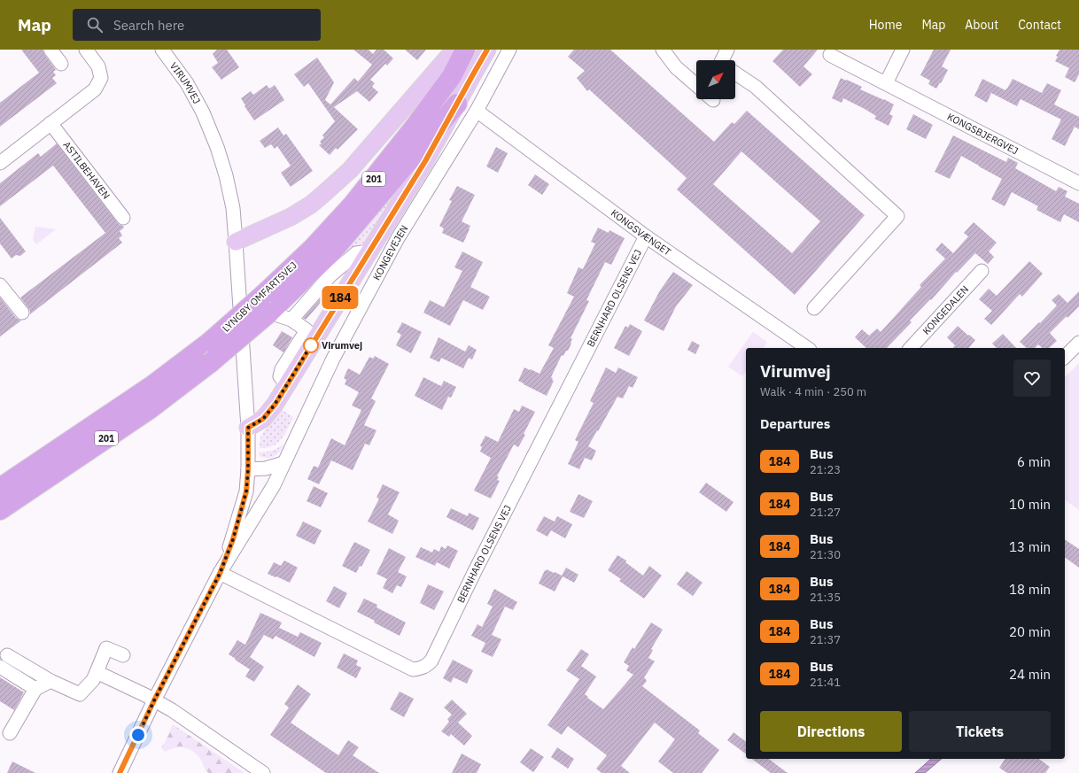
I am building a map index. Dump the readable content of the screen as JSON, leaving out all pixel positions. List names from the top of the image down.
{
  "streets": {
    "highway": ["201", "LYNGBY OMFARTSVEJ"],
    "street": [
      "VIRUMVEJ",
      "KONGSBJERGVEJ",
      "ASTILBEHAVEN",
      "KONGSVÆNGET",
      "KONGEVEJEN",
      "BERNHARD OLSENS VEJ",
      "KONGEDALEN"
    ]
  },
  "crossings": [
    ["VIRUMVEJ", "201"],
    ["VIRUMVEJ", "KONGEVEJEN"],
    ["201", "KONGEVEJEN"],
    ["KONGSVÆNGET", "KONGEVEJEN"],
    ["KONGSVÆNGET", "BERNHARD OLSENS VEJ"],
    ["KONGEVEJEN", "BERNHARD OLSENS VEJ"]
  ],
  "places": ["Virumvej"],
  "lines": ["bus line 184"],
  "north": "top right",
  "page": {
    "header": "Map",
    "search": "Search here",
    "nav": [
      "Home",
      "Map",
      "About",
      "Contact"
    ],
    "on_map": "184",
    "heading": [
      ["Virumvej", "Walk · 4 min · 250 m"],
      "Departures"
    ],
    "list": [
      {
        "mark": "184",
        "name": "Bus",
        "note": "21:23",
        "value": "6 min"
      },
      {
        "mark": "184",
        "name": "Bus",
        "note": "21:27",
        "value": "10 min"
      },
      {
        "mark": "184",
        "name": "Bus",
        "note": "21:30",
        "value": "13 min"
      },
      {
        "mark": "184",
        "name": "Bus",
        "note": "21:35",
        "value": "18 min"
      },
      {
        "mark": "184",
        "name": "Bus",
        "note": "21:37",
        "value": "20 min"
      },
      {
        "mark": "184",
        "name": "Bus",
        "note": "21:41",
        "value": "24 min"
      }
    ],
    "buttons": ["Directions", "Tickets"]
  }
}
